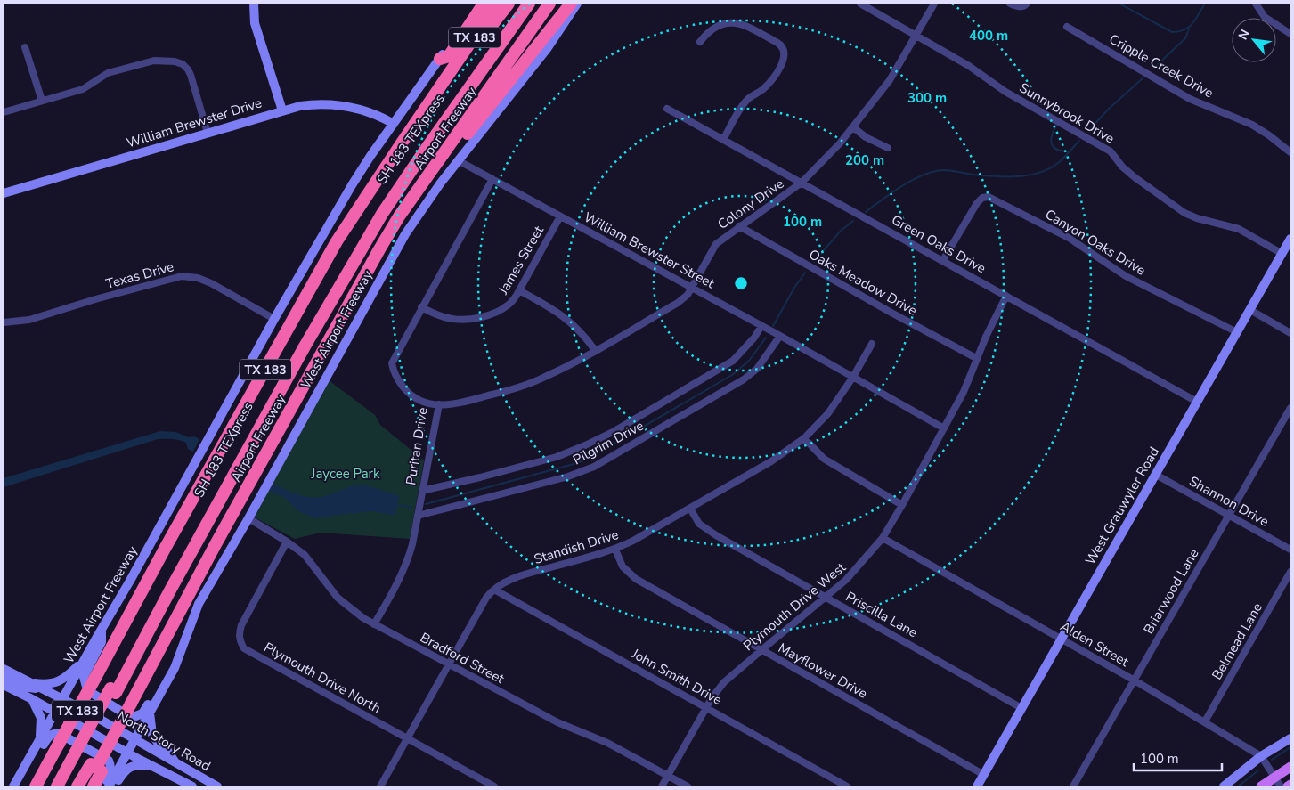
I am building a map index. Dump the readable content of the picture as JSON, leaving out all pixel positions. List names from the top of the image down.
{
  "streets": {
    "highway": ["TX 183", "Airport Freeway", "SH 183 TEXpress"],
    "main road": [
      "William Brewster Drive",
      "West Airport Freeway",
      "West Grauwyler Road",
      "North Story Road"
    ],
    "street": [
      "Cripple Creek Drive",
      "Sunnybrook Drive",
      "Colony Drive",
      "Canyon Oaks Drive",
      "Green Oaks Drive",
      "William Brewster Street",
      "James Street",
      "Texas Drive",
      "Oaks Meadow Drive",
      "Pilgrim Drive",
      "Puritan Drive",
      "Shannon Drive",
      "Standish Drive",
      "Briarwood Lane",
      "Plymouth Drive West",
      "Priscilla Lane",
      "Belmead Lane",
      "Alden Street",
      "Bradford Street",
      "Mayflower Drive",
      "John Smith Drive",
      "Plymouth Drive North"
    ]
  },
  "crossings": [
    ["Sunnybrook Drive", "Colony Drive"],
    ["Sunnybrook Drive", "West Grauwyler Road"],
    ["William Brewster Drive", "West Airport Freeway"],
    ["Airport Freeway", "SH 183 TEXpress"],
    ["Colony Drive", "Green Oaks Drive"],
    ["Colony Drive", "William Brewster Street"],
    ["Colony Drive", "Oaks Meadow Drive"],
    ["Colony Drive", "Puritan Drive"],
    ["Canyon Oaks Drive", "Green Oaks Drive"],
    ["Canyon Oaks Drive", "West Grauwyler Road"],
    ["Green Oaks Drive", "West Grauwyler Road"],
    ["Green Oaks Drive", "Plymouth Drive West"],
    ["William Brewster Street", "James Street"],
    ["William Brewster Street", "West Airport Freeway"],
    ["William Brewster Street", "Pilgrim Drive"],
    ["William Brewster Street", "Puritan Drive"],
    ["William Brewster Street", "Standish Drive"],
    ["William Brewster Street", "Plymouth Drive West"],
    ["James Street", "Puritan Drive"],
    ["Texas Drive", "West Airport Freeway"],
    ["Oaks Meadow Drive", "Plymouth Drive West"],
    ["West Airport Freeway", "Bradford Street"],
    ["West Airport Freeway", "North Story Road"],
    ["Pilgrim Drive", "Puritan Drive"],
    ["Puritan Drive", "Bradford Street"],
    ["Shannon Drive", "West Grauwyler Road"],
    ["Shannon Drive", "Briarwood Lane"],
    ["West Grauwyler Road", "Priscilla Lane"],
    ["West Grauwyler Road", "Alden Street"],
    ["West Grauwyler Road", "Mayflower Drive"],
    ["Standish Drive", "Priscilla Lane"],
    ["Standish Drive", "Bradford Street"],
    ["Standish Drive", "Mayflower Drive"],
    ["Standish Drive", "John Smith Drive"],
    ["Standish Drive", "Plymouth Drive North"],
    ["Briarwood Lane", "Alden Street"],
    ["Plymouth Drive West", "Priscilla Lane"],
    ["Plymouth Drive West", "Alden Street"],
    ["Plymouth Drive West", "Bradford Street"],
    ["Plymouth Drive West", "Mayflower Drive"],
    ["Plymouth Drive West", "John Smith Drive"],
    ["Belmead Lane", "Alden Street"],
    ["Bradford Street", "Plymouth Drive North"]
  ],
  "parks": ["Jaycee Park"],
  "scale_bar": "100 m",
  "north": "top left",
  "rings": [
    "400 m",
    "300 m",
    "200 m",
    "100 m"
  ]
}
